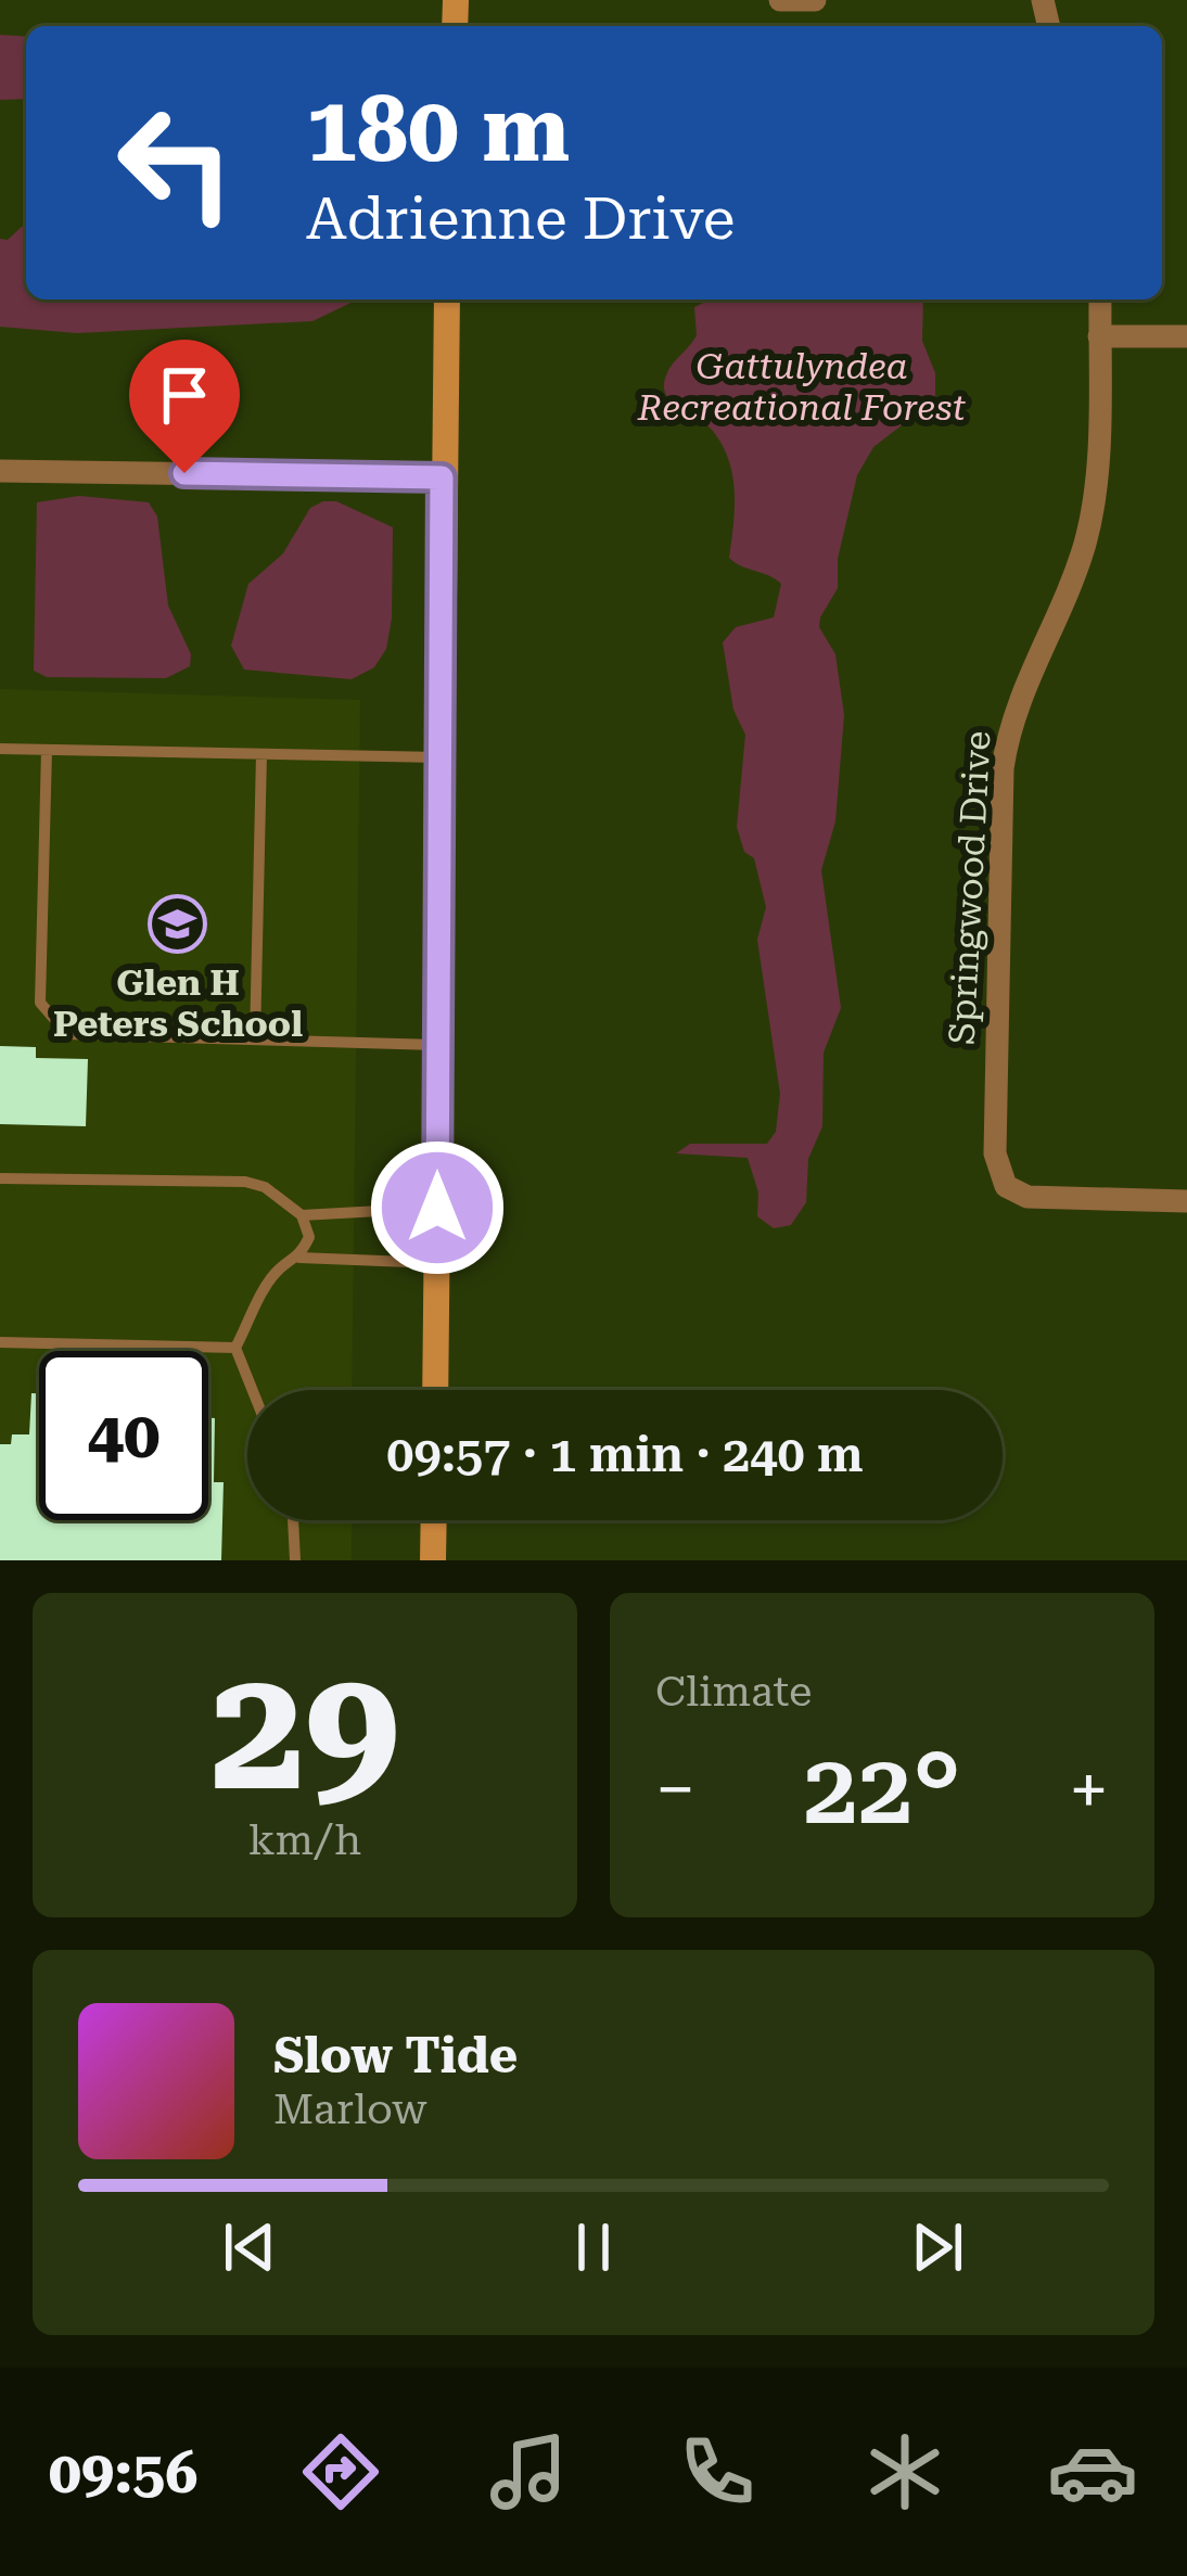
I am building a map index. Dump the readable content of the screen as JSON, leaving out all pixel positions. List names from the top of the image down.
{
  "streets": {
    "street": ["Springwood Drive"]
  },
  "parks": ["Gattulyndea Recreational Forest"],
  "places": {
    "school or university": ["Glen H Peters School"]
  },
  "page": {
    "turn": ["180 m", "Adrienne Drive"],
    "limit": "40",
    "trip": "09:57 · 1 min · 240 m",
    "tile": [
      ["29", "km/h"],
      "Climate"
    ],
    "heat": ["−", "22°", "+"],
    "song": ["Slow Tide", "Marlow"],
    "tabs": "09:56"
  }
}
